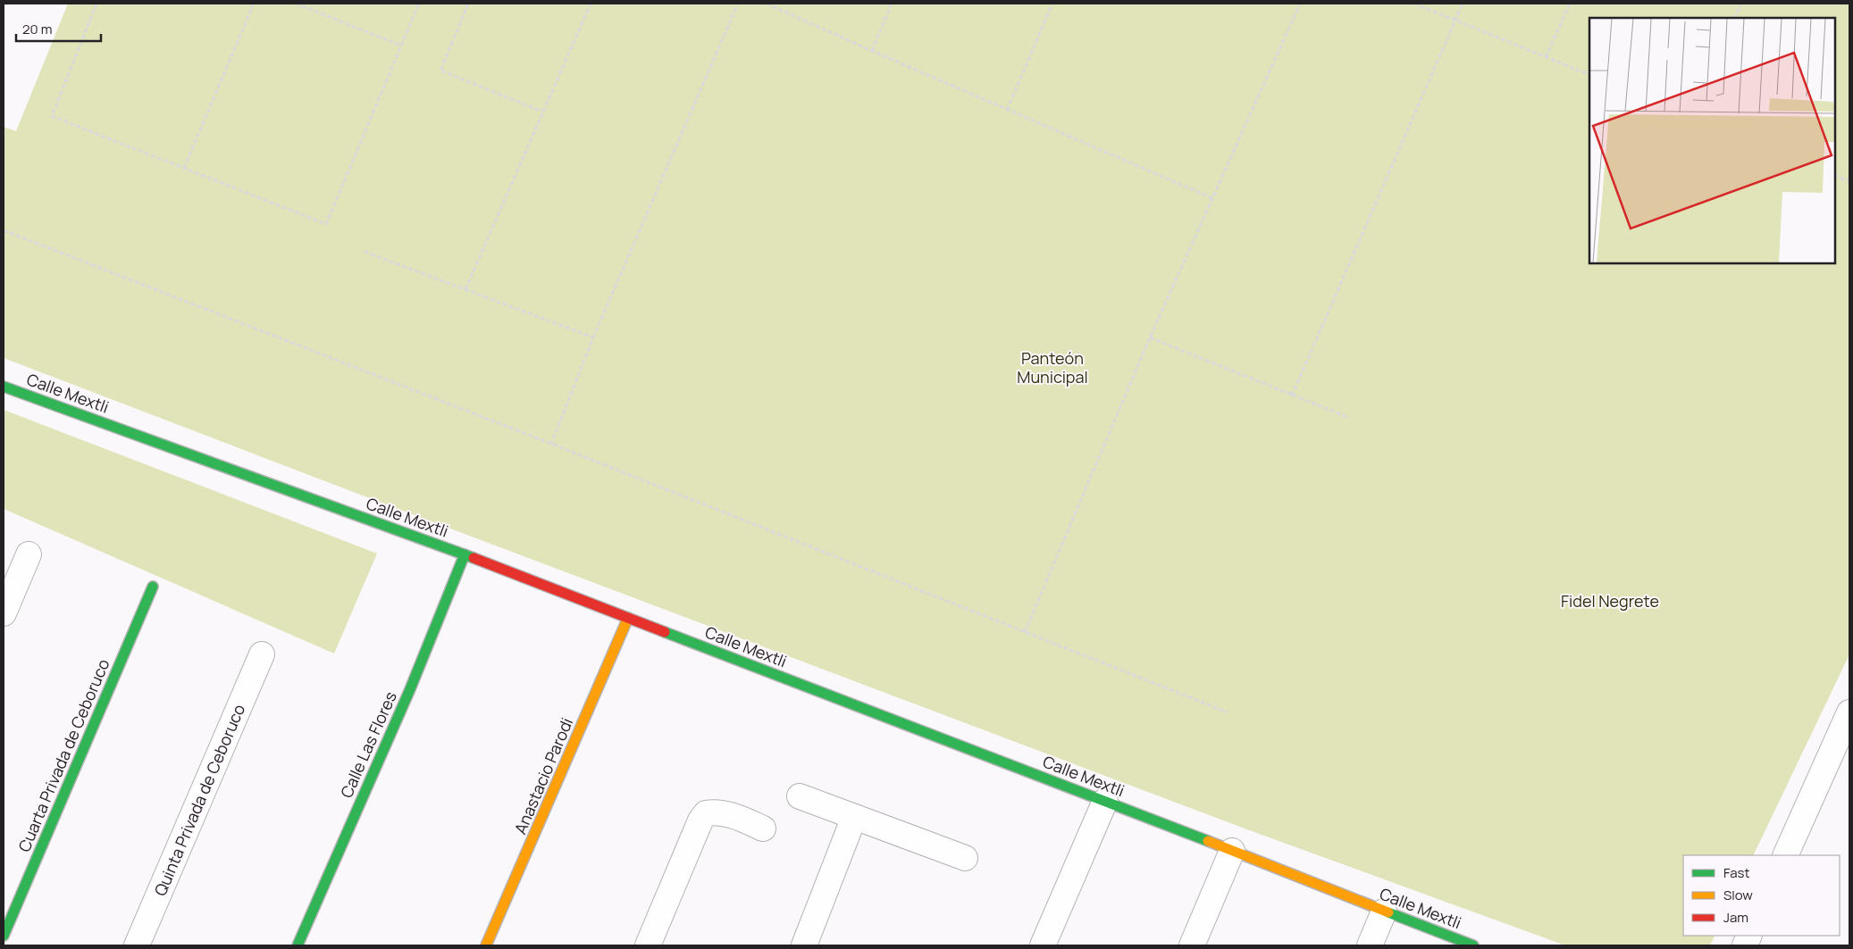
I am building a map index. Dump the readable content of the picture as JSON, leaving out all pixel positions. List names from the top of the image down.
{
  "streets": {
    "street": [
      "Calle Mextli",
      "Calle Las Flores",
      "Cuarta Privada de Ceboruco",
      "Anastacio Parodi",
      "Quinta Privada de Ceboruco"
    ]
  },
  "crossings": [
    ["Calle Mextli", "Calle Las Flores"],
    ["Calle Mextli", "Anastacio Parodi"]
  ],
  "parks": ["Panteón Municipal", "Fidel Negrete"],
  "legend": ["Fast", "Slow", "Jam"],
  "scale_bar": "20 m"
}
